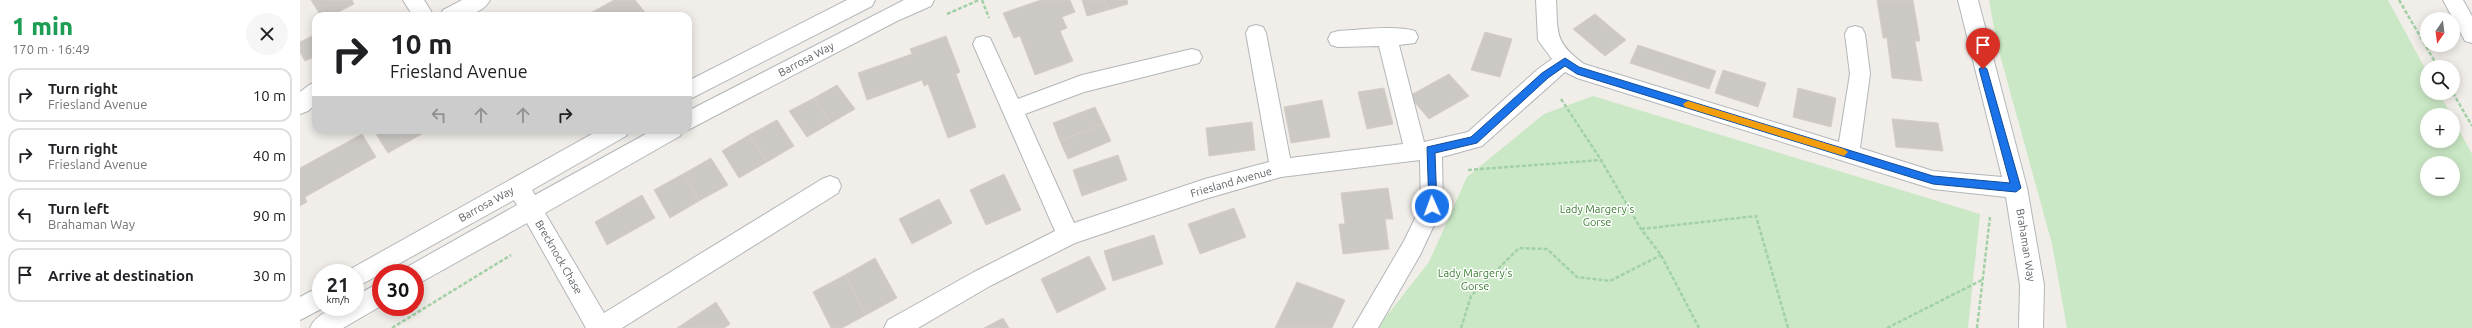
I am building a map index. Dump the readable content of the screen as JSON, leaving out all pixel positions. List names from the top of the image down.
{
  "streets": {
    "street": [
      "Barrosa Way",
      "Friesland Avenue",
      "Brahaman Way",
      "Brecknock Chase"
    ]
  },
  "crossings": [
    ["Barrosa Way", "Brecknock Chase"]
  ],
  "parks": ["Lady Margery's Gorse", "Lady Margery’s Gorse"],
  "north": "bottom",
  "page": {
    "heading": ["1 min", "170 m · 16:49"],
    "map_buttons": ["+", "−"],
    "turn": ["10 m", "Friesland Avenue"],
    "list": [
      {
        "name": "Turn right",
        "note": "Friesland Avenue",
        "value": "10 m"
      },
      {
        "name": "Turn right",
        "note": "Friesland Avenue",
        "value": "40 m"
      },
      {
        "name": "Turn left",
        "note": "Brahaman Way",
        "value": "90 m"
      },
      {
        "name": "Arrive at destination",
        "value": "30 m"
      }
    ],
    "speed": "21 km/h",
    "limit": "30"
  }
}
